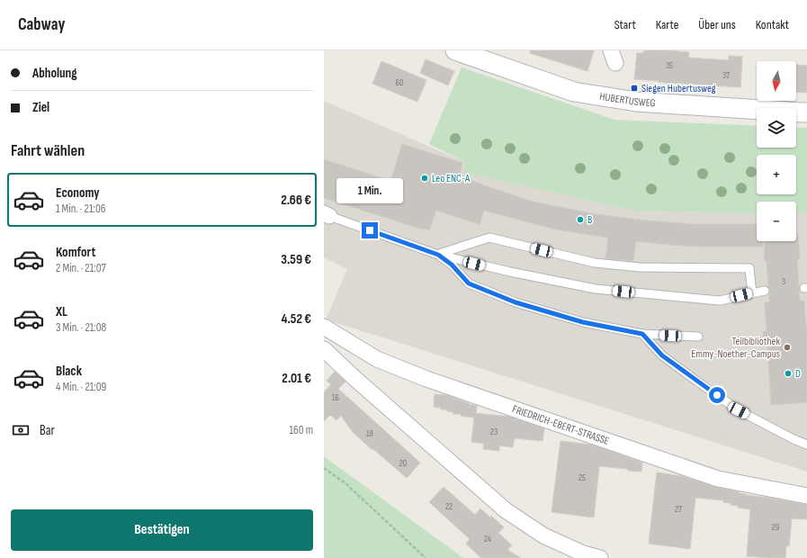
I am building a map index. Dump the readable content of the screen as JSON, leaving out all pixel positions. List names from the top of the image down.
{
  "streets": {
    "street": ["HUBERTUSWEG", "FRIEDRICH-EBERT-STRASSE"]
  },
  "places": {
    "transit": ["Siegen Hubertusweg"],
    "other": [
      "Leo ENC-A",
      "B",
      "Teilbibliothek Emmy-Noether-Campus",
      "D"
    ]
  },
  "house_numbers": [
    "35",
    "37",
    "60",
    "3",
    "16",
    "23",
    "18",
    "20",
    "25",
    "22",
    "27",
    "29",
    "24"
  ],
  "north": "bottom",
  "page": {
    "header": "Cabway",
    "nav": [
      "Start",
      "Karte",
      "Über uns",
      "Kontakt"
    ],
    "banner": ["Abholung", "Ziel"],
    "map_buttons": ["+", "−"],
    "heading": "Fahrt wählen",
    "list": [
      {
        "name": "Economy",
        "note": "1 Min. · 21:06",
        "value": "2.66 €"
      },
      {
        "name": "Komfort",
        "note": "2 Min. · 21:07",
        "value": "3.59 €"
      },
      {
        "name": "XL",
        "note": "3 Min. · 21:08",
        "value": "4.52 €"
      },
      {
        "name": "Black",
        "note": "4 Min. · 21:09",
        "value": "2.01 €"
      }
    ],
    "bubble": "1 Min.",
    "pay": ["Bar", "160 m"],
    "buttons": "Bestätigen"
  }
}
